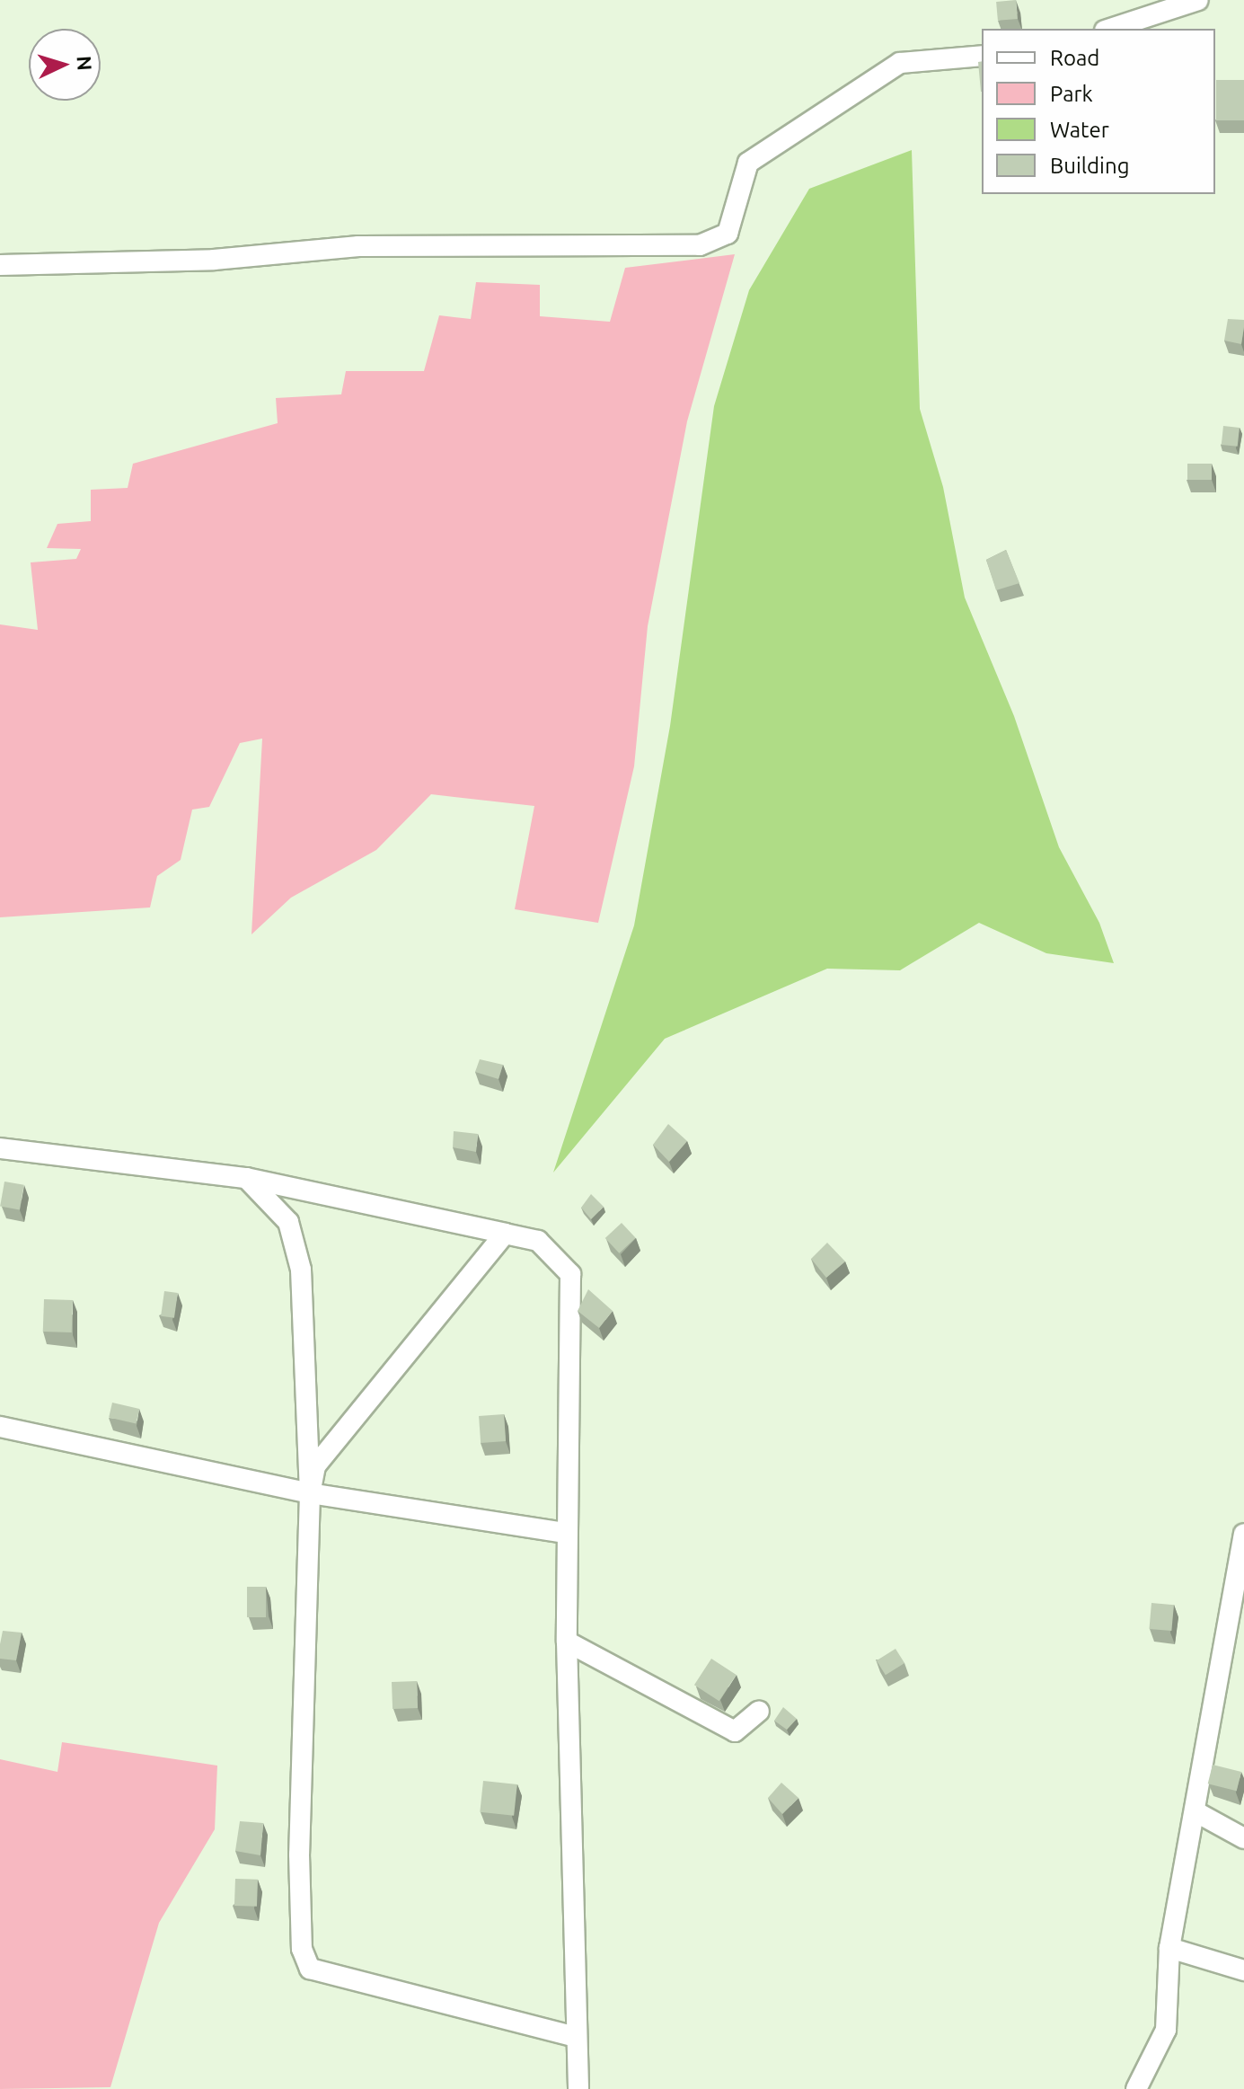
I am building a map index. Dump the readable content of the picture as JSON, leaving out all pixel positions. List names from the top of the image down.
{
  "legend": [
    "Road",
    "Park",
    "Water",
    "Building"
  ],
  "north": "right"
}
